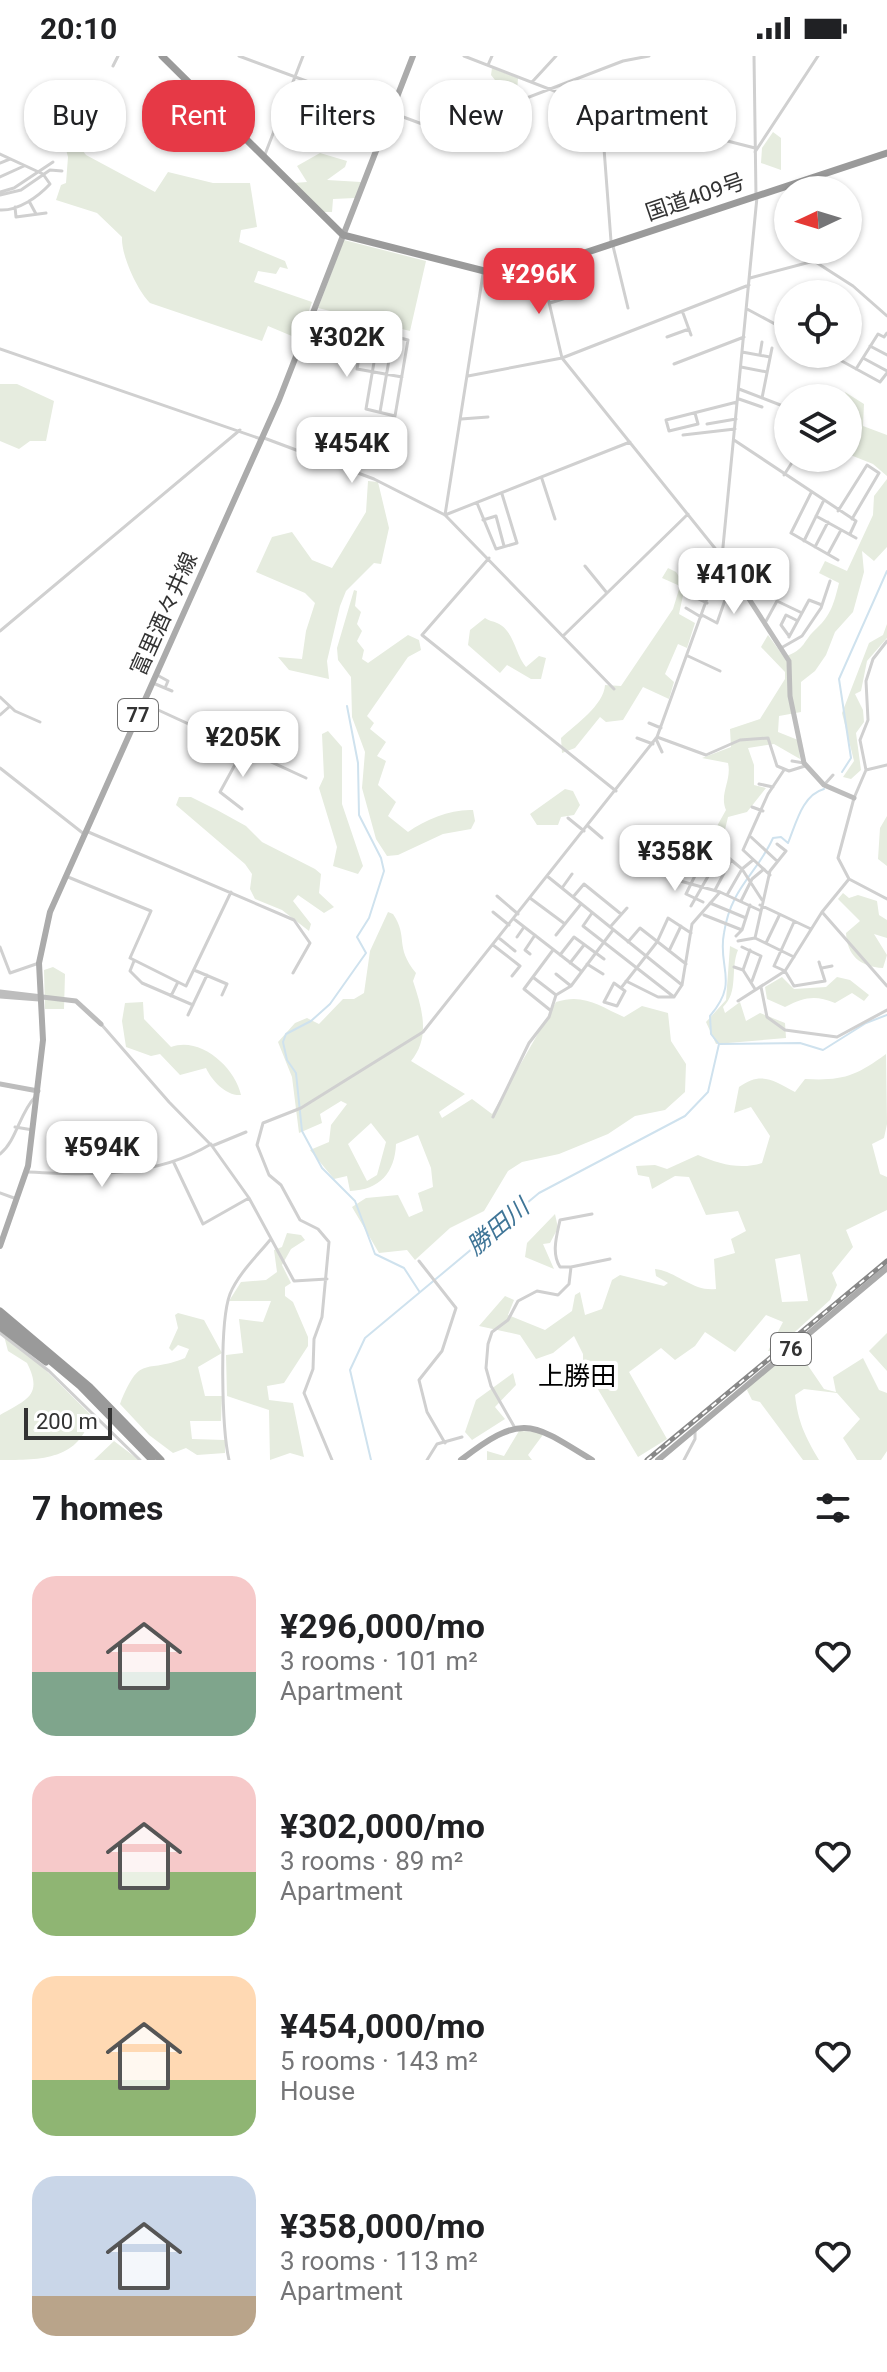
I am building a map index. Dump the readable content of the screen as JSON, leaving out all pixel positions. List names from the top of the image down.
{
  "streets": {
    "highway": ["国道409号"],
    "main road": ["富里酒々井線", "77", "76"]
  },
  "crossings": [
    ["国道409号", "富里酒々井線"]
  ],
  "districts": ["上勝田"],
  "water": ["勝田川"],
  "scale_bar": "200 m",
  "north": "left",
  "page": {
    "status": "20:10",
    "chip": [
      "Buy",
      "Rent",
      "Filters",
      "New",
      "Apartment"
    ],
    "price": [
      "¥296K",
      "¥302K",
      "¥454K",
      "¥410K",
      "¥205K",
      "¥358K",
      "¥594K"
    ],
    "scale": "200 m",
    "heading": "7 homes",
    "list": [
      {
        "name": "¥296,000/mo",
        "note": "3 rooms · 101 m² · Apartment"
      },
      {
        "name": "¥302,000/mo",
        "note": "3 rooms · 89 m² · Apartment"
      },
      {
        "name": "¥454,000/mo",
        "note": "5 rooms · 143 m² · House"
      },
      {
        "name": "¥358,000/mo",
        "note": "3 rooms · 113 m² · Apartment"
      }
    ]
  }
}
